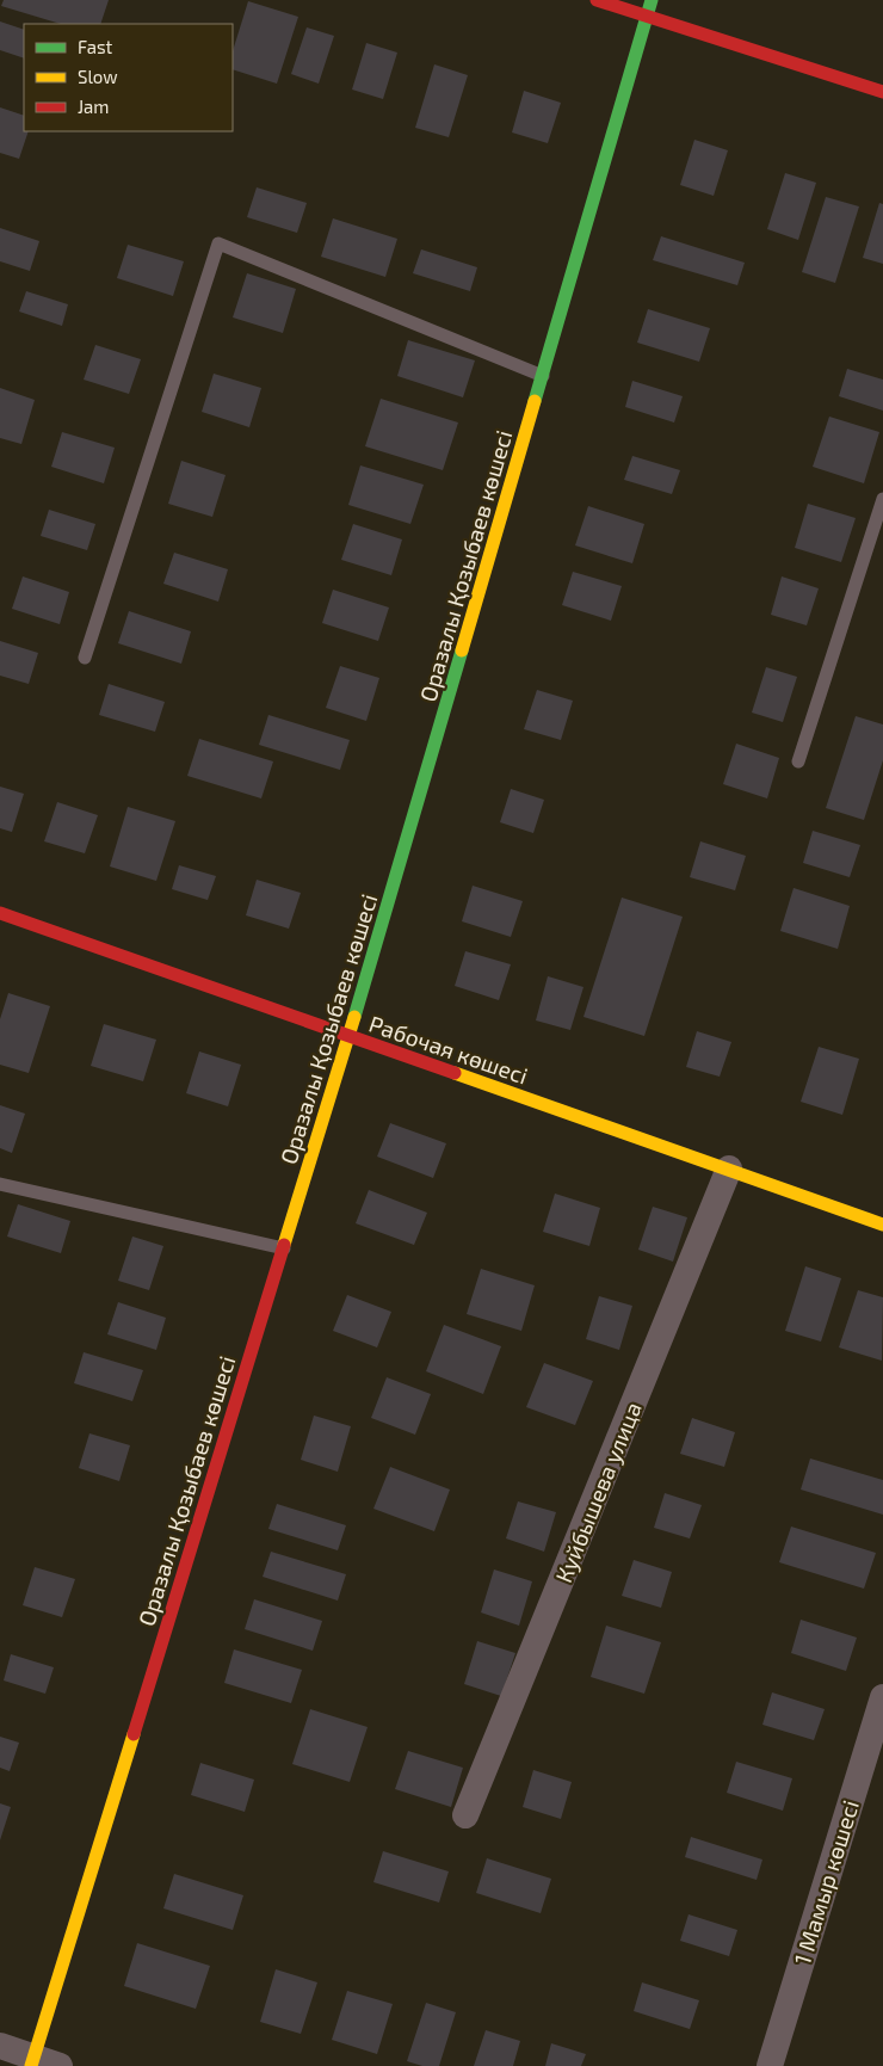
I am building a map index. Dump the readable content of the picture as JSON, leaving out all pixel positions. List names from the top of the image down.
{
  "streets": {
    "street": [
      "Оразалы Қозыбаев көшесі",
      "Рабочая көшесі",
      "Куйбышева улица",
      "1 Мамыр көшесі"
    ]
  },
  "crossings": [
    ["Оразалы Қозыбаев көшесі", "Рабочая көшесі"],
    ["Рабочая көшесі", "Куйбышева улица"]
  ],
  "legend": ["Fast", "Slow", "Jam"]
}
